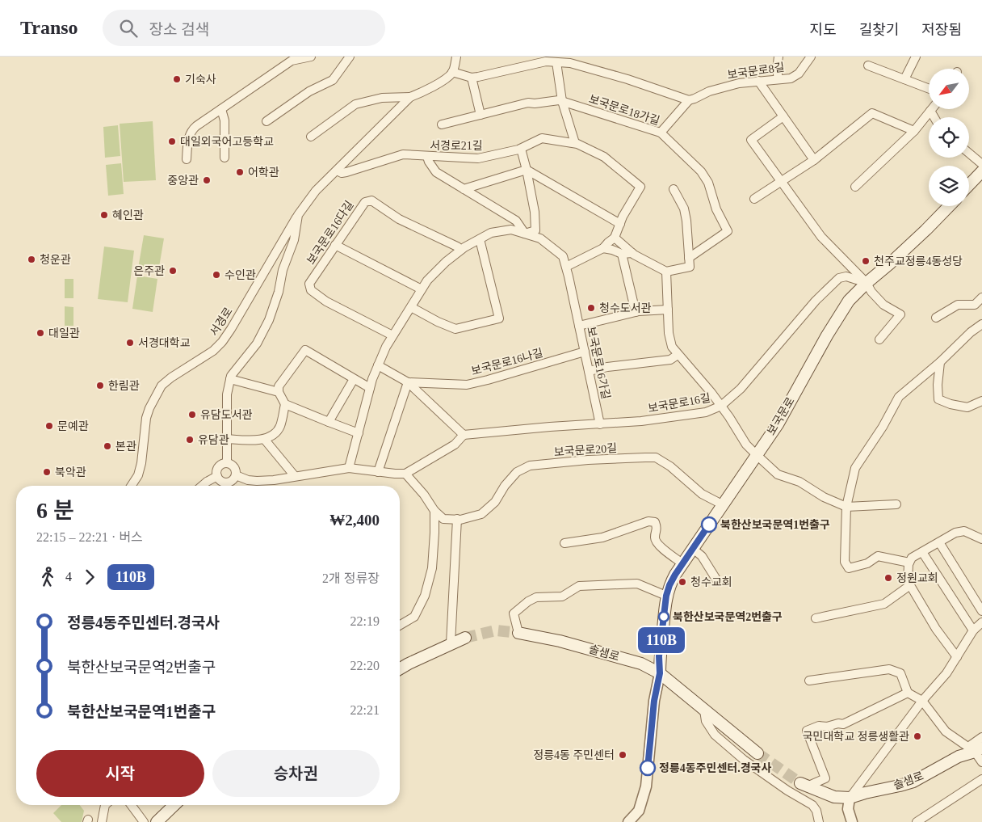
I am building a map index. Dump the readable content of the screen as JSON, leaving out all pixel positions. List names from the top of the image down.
{
  "streets": {
    "main road": ["보국문로", "솔샘로"],
    "street": [
      "보국문로8길",
      "보국문로18가길",
      "서경로21길",
      "보국문로16다길",
      "서경로",
      "보국문로16나길",
      "보국문로16가길",
      "보국문로16길",
      "보국문로20길"
    ]
  },
  "crossings": [
    ["서경로21길", "서경로"],
    ["서경로21길", "보국문로16가길"],
    ["보국문로16다길", "보국문로16가길"],
    ["보국문로16나길", "보국문로16가길"],
    ["보국문로16가길", "보국문로16길"],
    ["보국문로16길", "보국문로"],
    ["보국문로", "보국문로20길"],
    ["보국문로", "솔샘로"]
  ],
  "places": [
    "기숙사",
    "대일외국어고등학교",
    "어학관",
    "중앙관",
    "혜인관",
    "청운관",
    "천주교정릉4동성당",
    "은주관",
    "수인관",
    "청수도서관",
    "대일관",
    "서경대학교",
    "한림관",
    "유담도서관",
    "문예관",
    "유담관",
    "본관",
    "북악관",
    "북한산보국문역1번출구",
    "정원교회",
    "청수교회",
    "북한산보국문역2번출구",
    "국민대학교 정릉생활관",
    "정릉4동 주민센터",
    "정릉4동주민센터.경국사"
  ],
  "lines": ["bus line 110B"],
  "north": "bottom left",
  "page": {
    "header": "Transo",
    "search": "장소 검색",
    "nav": ["지도", "길찾기", "저장됨"],
    "on_map": "110B",
    "heading": ["6 분", "22:15 – 22:21 · 버스", "₩2,400"],
    "legs": ["4", "110B", "2개 정류장"],
    "list": [
      {
        "name": "정릉4동주민센터.경국사",
        "value": "22:19"
      },
      {
        "name": "북한산보국문역2번출구",
        "value": "22:20"
      },
      {
        "name": "북한산보국문역1번출구",
        "value": "22:21"
      }
    ],
    "buttons": ["시작", "승차권"]
  }
}
